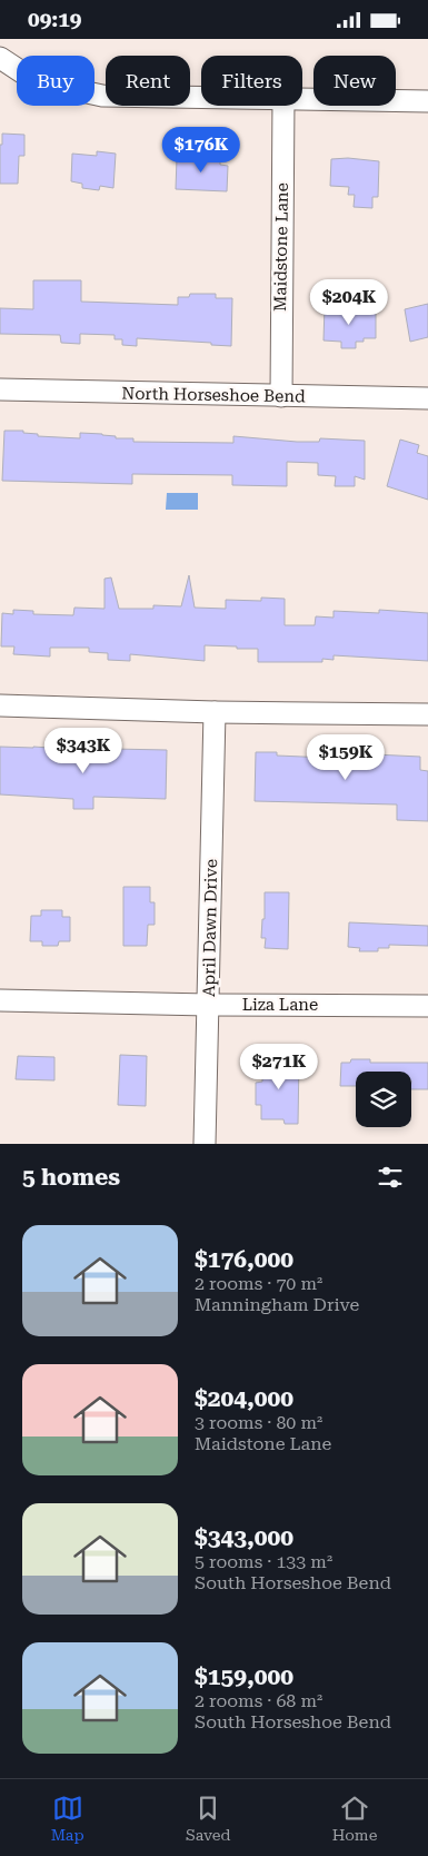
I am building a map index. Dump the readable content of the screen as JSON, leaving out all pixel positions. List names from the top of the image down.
{
  "streets": {
    "street": [
      "Maidstone Lane",
      "North Horseshoe Bend",
      "April Dawn Drive",
      "Liza Lane"
    ]
  },
  "crossings": [
    ["Maidstone Lane", "North Horseshoe Bend"],
    ["April Dawn Drive", "Liza Lane"]
  ],
  "page": {
    "status": "09:19",
    "chip": [
      "Buy",
      "Rent",
      "Filters",
      "New"
    ],
    "price": [
      "$176K",
      "$204K",
      "$343K",
      "$159K",
      "$271K"
    ],
    "heading": "5 homes",
    "list": [
      {
        "name": "$176,000",
        "note": "2 rooms · 70 m² · Manningham Drive"
      },
      {
        "name": "$204,000",
        "note": "3 rooms · 80 m² · Maidstone Lane"
      },
      {
        "name": "$343,000",
        "note": "5 rooms · 133 m² · South Horseshoe Bend"
      },
      {
        "name": "$159,000",
        "note": "2 rooms · 68 m² · South Horseshoe Bend"
      }
    ],
    "tabs": ["Map", "Saved", "Home"]
  }
}
